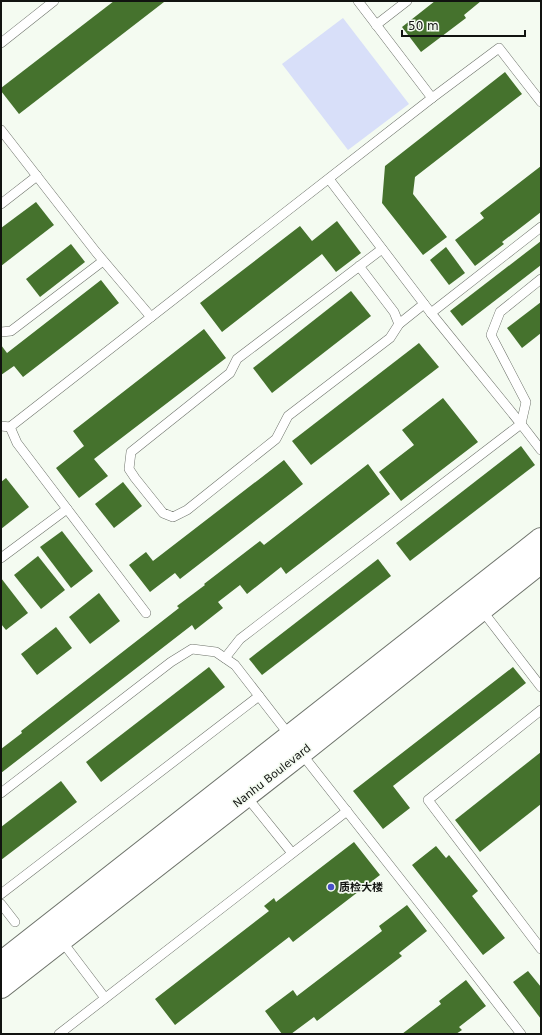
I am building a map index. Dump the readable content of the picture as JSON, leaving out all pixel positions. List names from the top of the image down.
{
  "streets": {
    "main road": ["Nanhu Boulevard"]
  },
  "places": ["质检大楼"],
  "scale_bar": "50 m"
}
